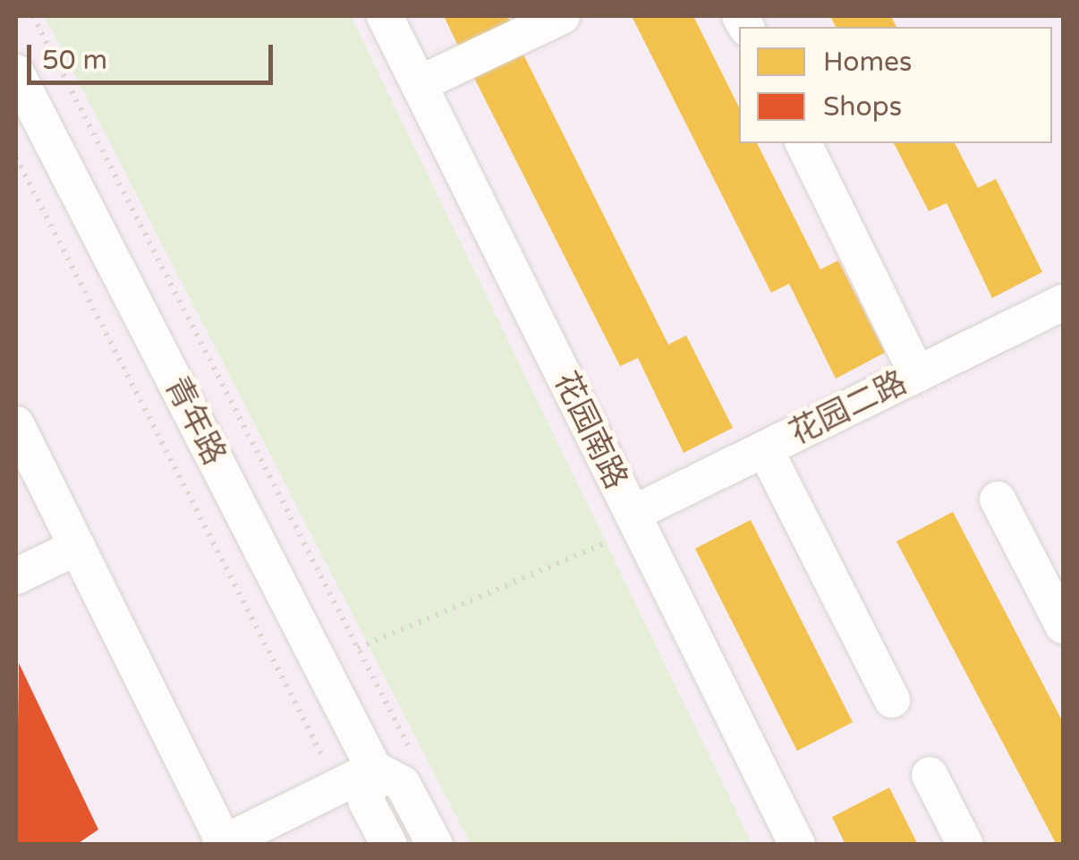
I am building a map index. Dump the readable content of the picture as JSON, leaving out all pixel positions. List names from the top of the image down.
{
  "streets": {
    "street": ["花园二路", "青年路", "花园南路"]
  },
  "crossings": [
    ["花园二路", "花园南路"]
  ],
  "legend": ["Homes", "Shops"],
  "scale_bar": "50 m"
}
